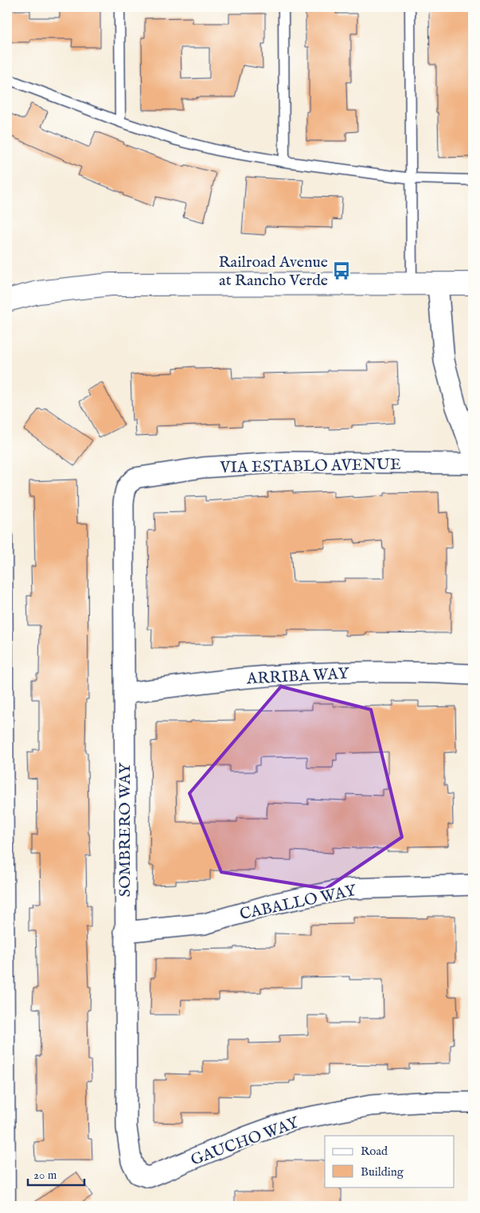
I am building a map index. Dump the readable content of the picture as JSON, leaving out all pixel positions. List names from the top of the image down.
{
  "streets": {
    "street": [
      "VIA ESTABLO AVENUE",
      "ARRIBA WAY",
      "SOMBRERO WAY",
      "CABALLO WAY",
      "GAUCHO WAY"
    ]
  },
  "crossings": [
    ["VIA ESTABLO AVENUE", "SOMBRERO WAY"],
    ["ARRIBA WAY", "SOMBRERO WAY"],
    ["SOMBRERO WAY", "CABALLO WAY"],
    ["SOMBRERO WAY", "GAUCHO WAY"]
  ],
  "places": {
    "bus stop": ["Railroad Avenue at Rancho Verde"]
  },
  "legend": ["Road", "Building"],
  "scale_bar": "20 m"
}
